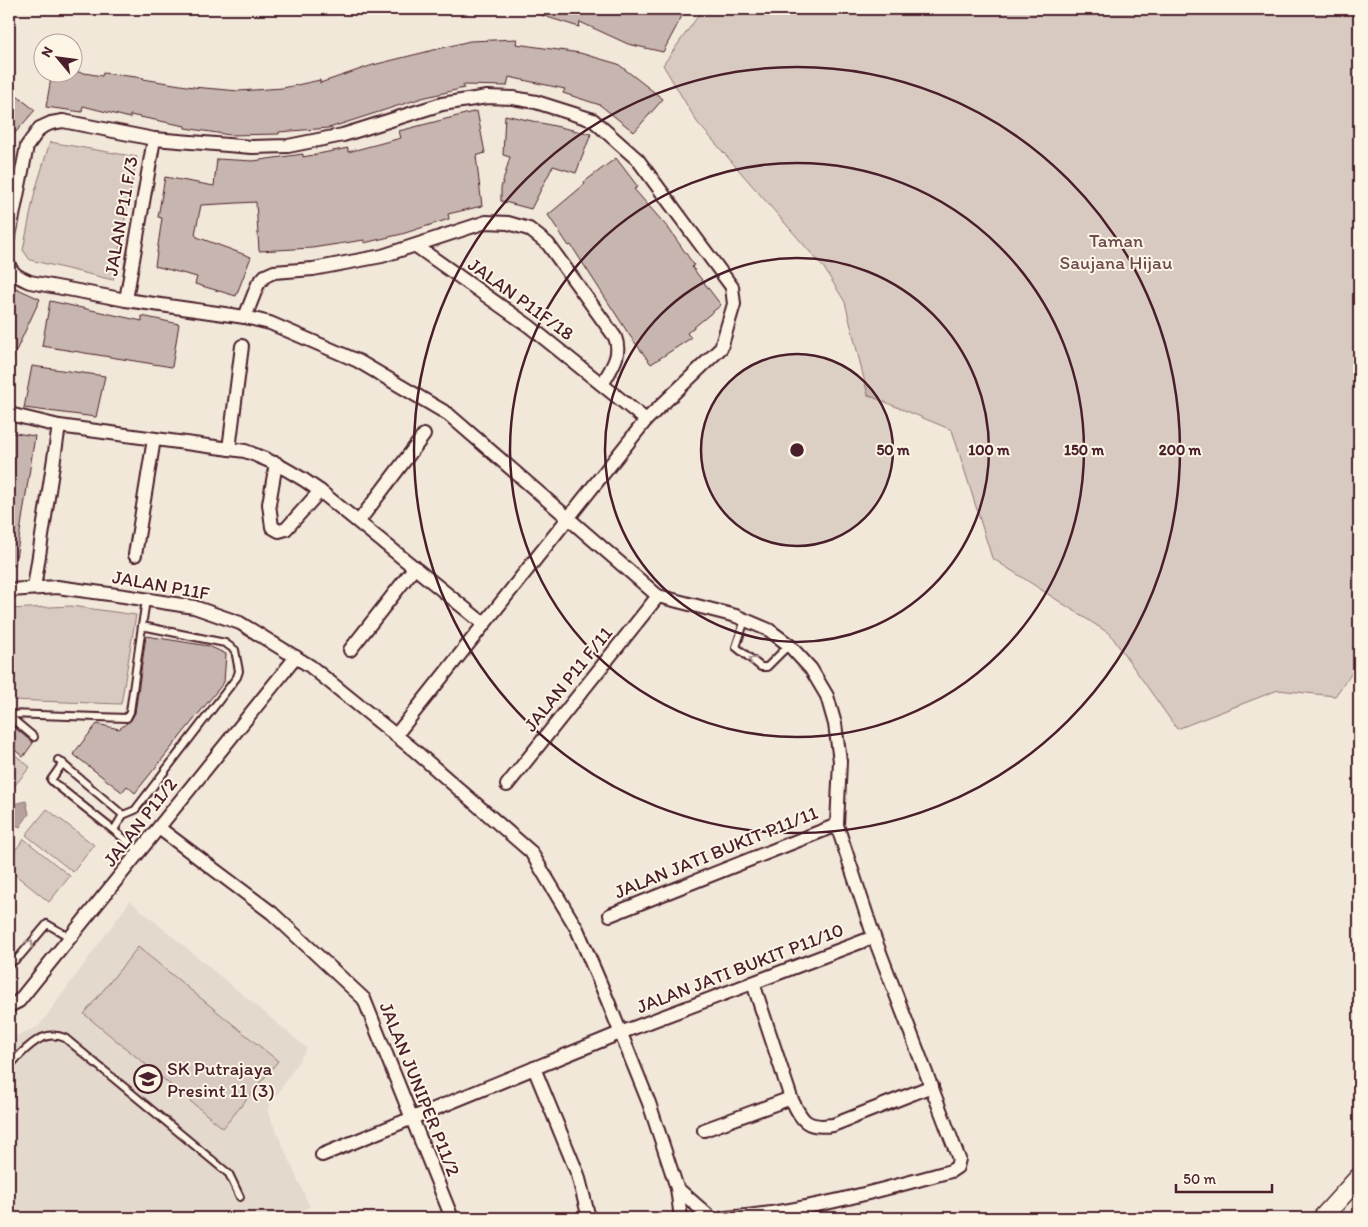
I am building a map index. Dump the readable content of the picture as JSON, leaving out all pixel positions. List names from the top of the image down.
{
  "streets": {
    "street": [
      "JALAN P11 F/3",
      "JALAN P11F/18",
      "JALAN P11F",
      "JALAN P11 F/11",
      "JALAN P11/2",
      "JALAN JATI BUKIT P11/11",
      "JALAN JATI BUKIT P11/10",
      "JALAN JUNIPER P11/2"
    ]
  },
  "crossings": [
    ["JALAN P11F", "JALAN P11/2"],
    ["JALAN P11F", "JALAN JATI BUKIT P11/10"],
    ["JALAN P11/2", "JALAN JUNIPER P11/2"],
    ["JALAN JATI BUKIT P11/10", "JALAN JUNIPER P11/2"]
  ],
  "parks": ["Taman Saujana Hijau"],
  "places": {
    "school or university": ["SK Putrajaya Presint 11 (3)"]
  },
  "scale_bar": "50 m",
  "north": "top left",
  "rings": [
    "50 m",
    "100 m",
    "150 m",
    "200 m"
  ]
}
